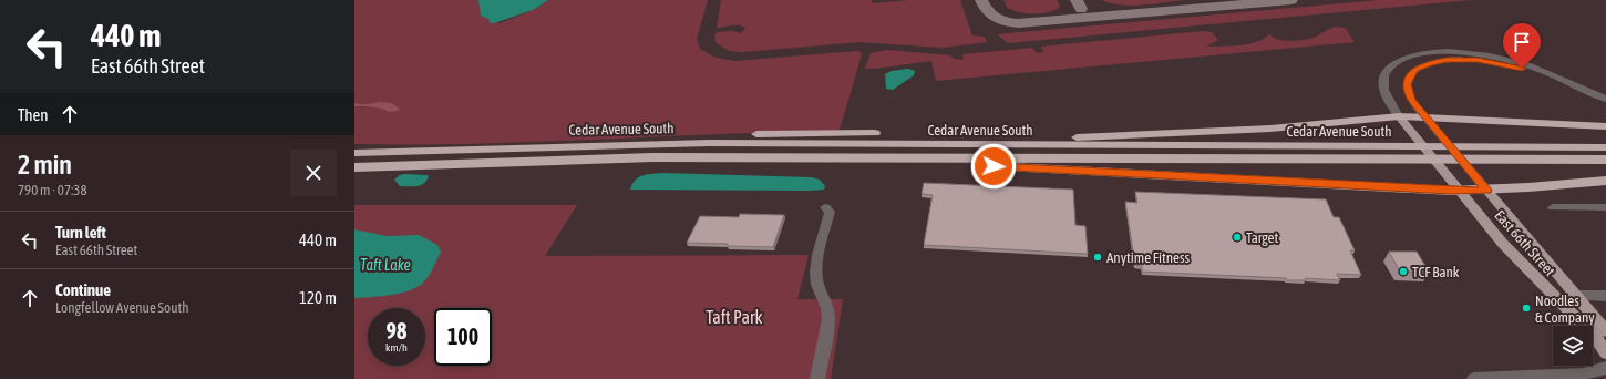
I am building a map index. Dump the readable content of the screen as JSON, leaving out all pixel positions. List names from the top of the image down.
{
  "streets": {
    "highway": ["Cedar Avenue South"],
    "main road": ["East 66th Street"]
  },
  "water": ["Taft Lake"],
  "parks": ["Taft Park"],
  "places": [
    "Target",
    "Anytime Fitness",
    "TCF Bank",
    "Noodles & Company"
  ],
  "page": {
    "turn": ["440 m", "East 66th Street"],
    "then": "Then",
    "heading": ["2 min", "790 m · 07:38"],
    "list": [
      {
        "name": "Turn left",
        "note": "East 66th Street",
        "value": "440 m"
      },
      {
        "name": "Continue",
        "note": "Longfellow Avenue South",
        "value": "120 m"
      }
    ],
    "speed": "98 km/h",
    "limit": "100"
  }
}
